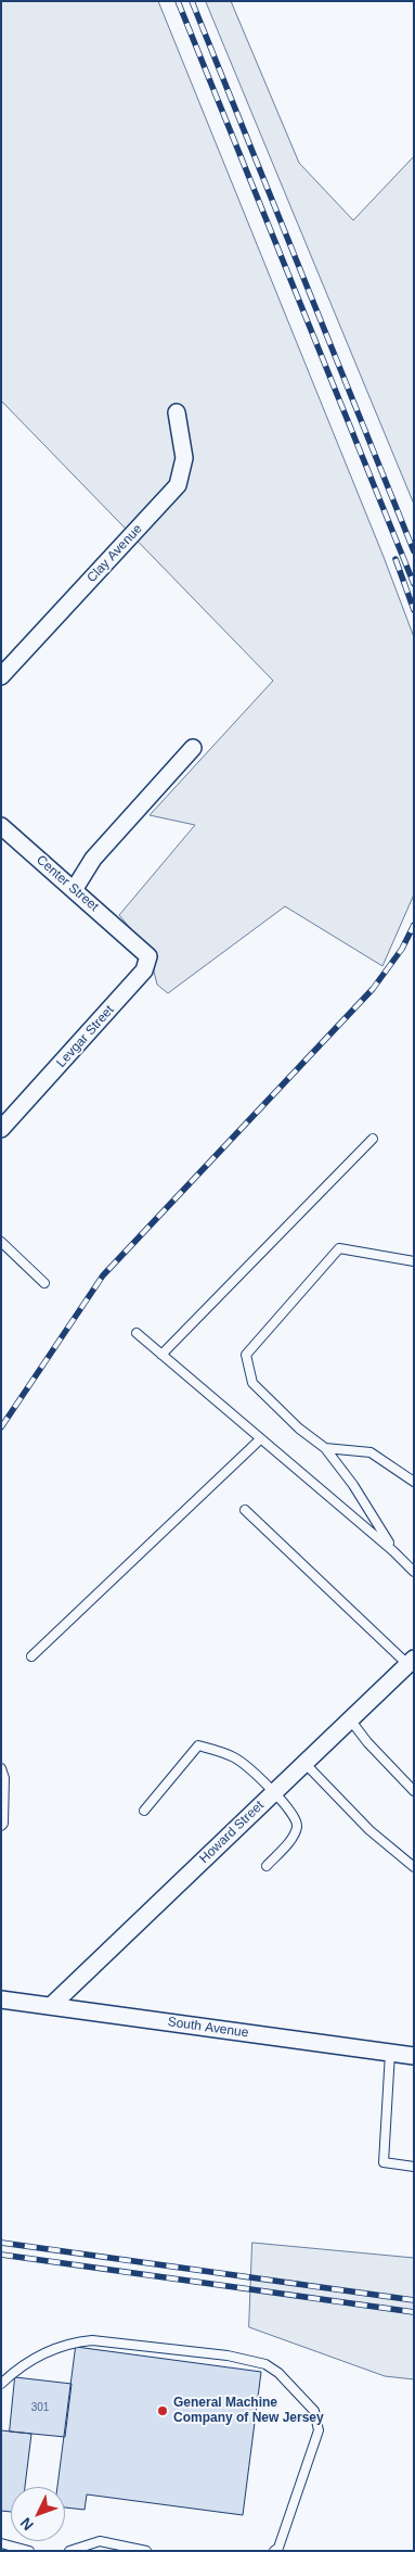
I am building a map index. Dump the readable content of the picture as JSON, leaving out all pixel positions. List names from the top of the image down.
{
  "streets": {
    "street": [
      "Clay Avenue",
      "Center Street",
      "Levgar Street",
      "Howard Street",
      "South Avenue"
    ]
  },
  "crossings": [
    ["Center Street", "Levgar Street"],
    ["Howard Street", "South Avenue"]
  ],
  "places": ["General Machine Company of New Jersey"],
  "house_numbers": ["301"],
  "north": "bottom left"
}
